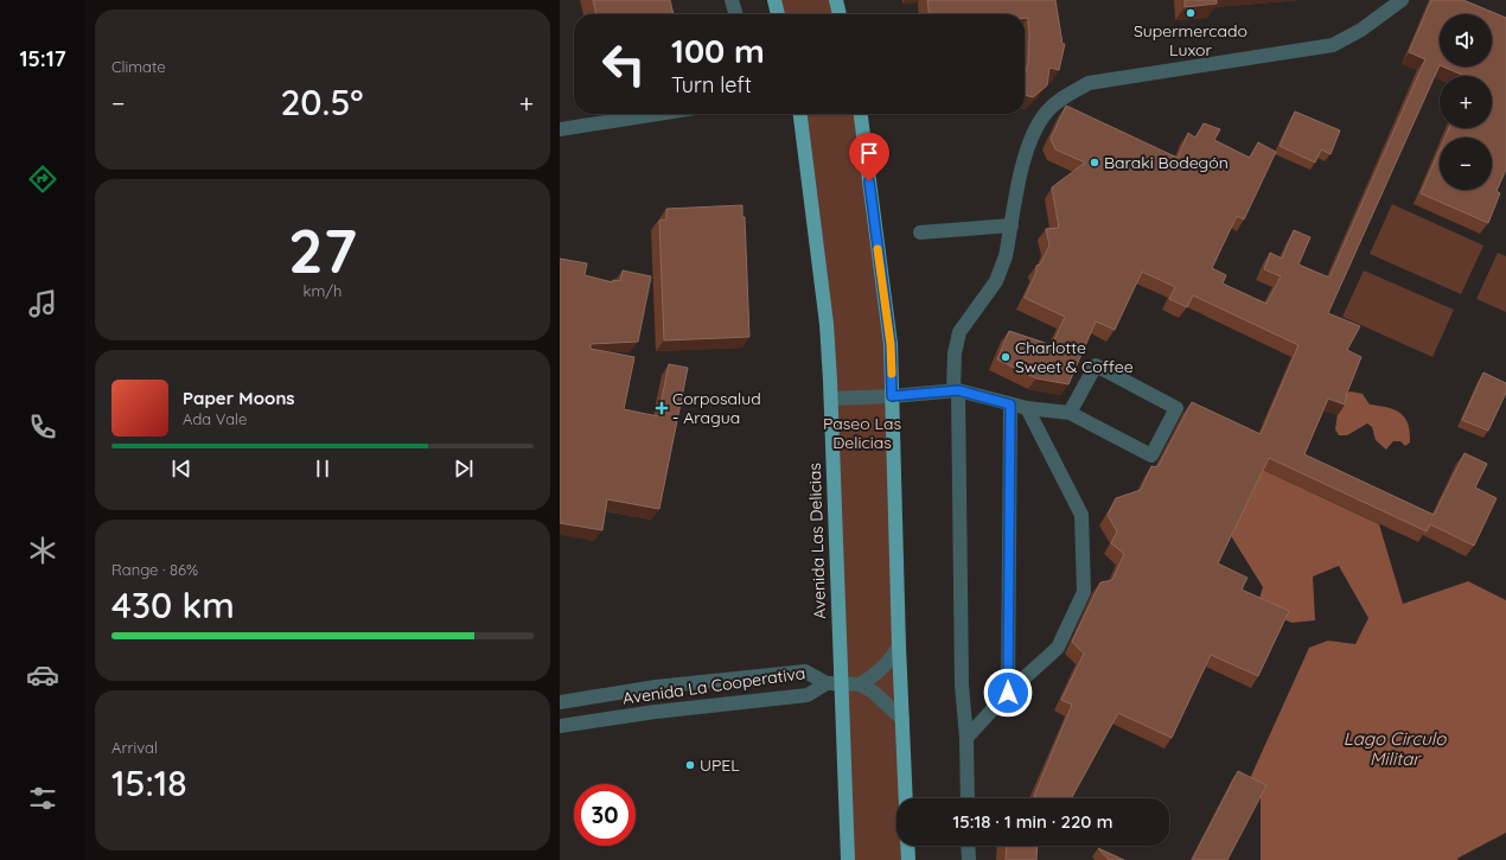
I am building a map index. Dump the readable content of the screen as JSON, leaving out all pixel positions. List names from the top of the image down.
{
  "streets": {
    "main road": ["Avenida Las Delicias"],
    "street": ["Avenida La Cooperativa"]
  },
  "crossings": [
    ["Avenida Las Delicias", "Avenida La Cooperativa"]
  ],
  "water": ["Lago Circulo Militar"],
  "parks": ["Paseo Las Delicias"],
  "places": {
    "other": [
      "Supermercado Luxor",
      "Baraki Bodegón",
      "Charlotte Sweet & Coffee",
      "UPEL"
    ],
    "health": ["Corposalud - Aragua"]
  },
  "page": {
    "tabs": "15:17",
    "tile": [
      "Climate",
      ["27", "km/h"],
      ["Range · 86%", "430 km"],
      ["Arrival", "15:18"]
    ],
    "map_buttons": ["+", "−"],
    "turn": ["100 m", "Turn left"],
    "heat": ["−", "20.5°", "+"],
    "song": ["Paper Moons", "Ada Vale"],
    "limit": "30",
    "trip": "15:18 · 1 min · 220 m"
  }
}
